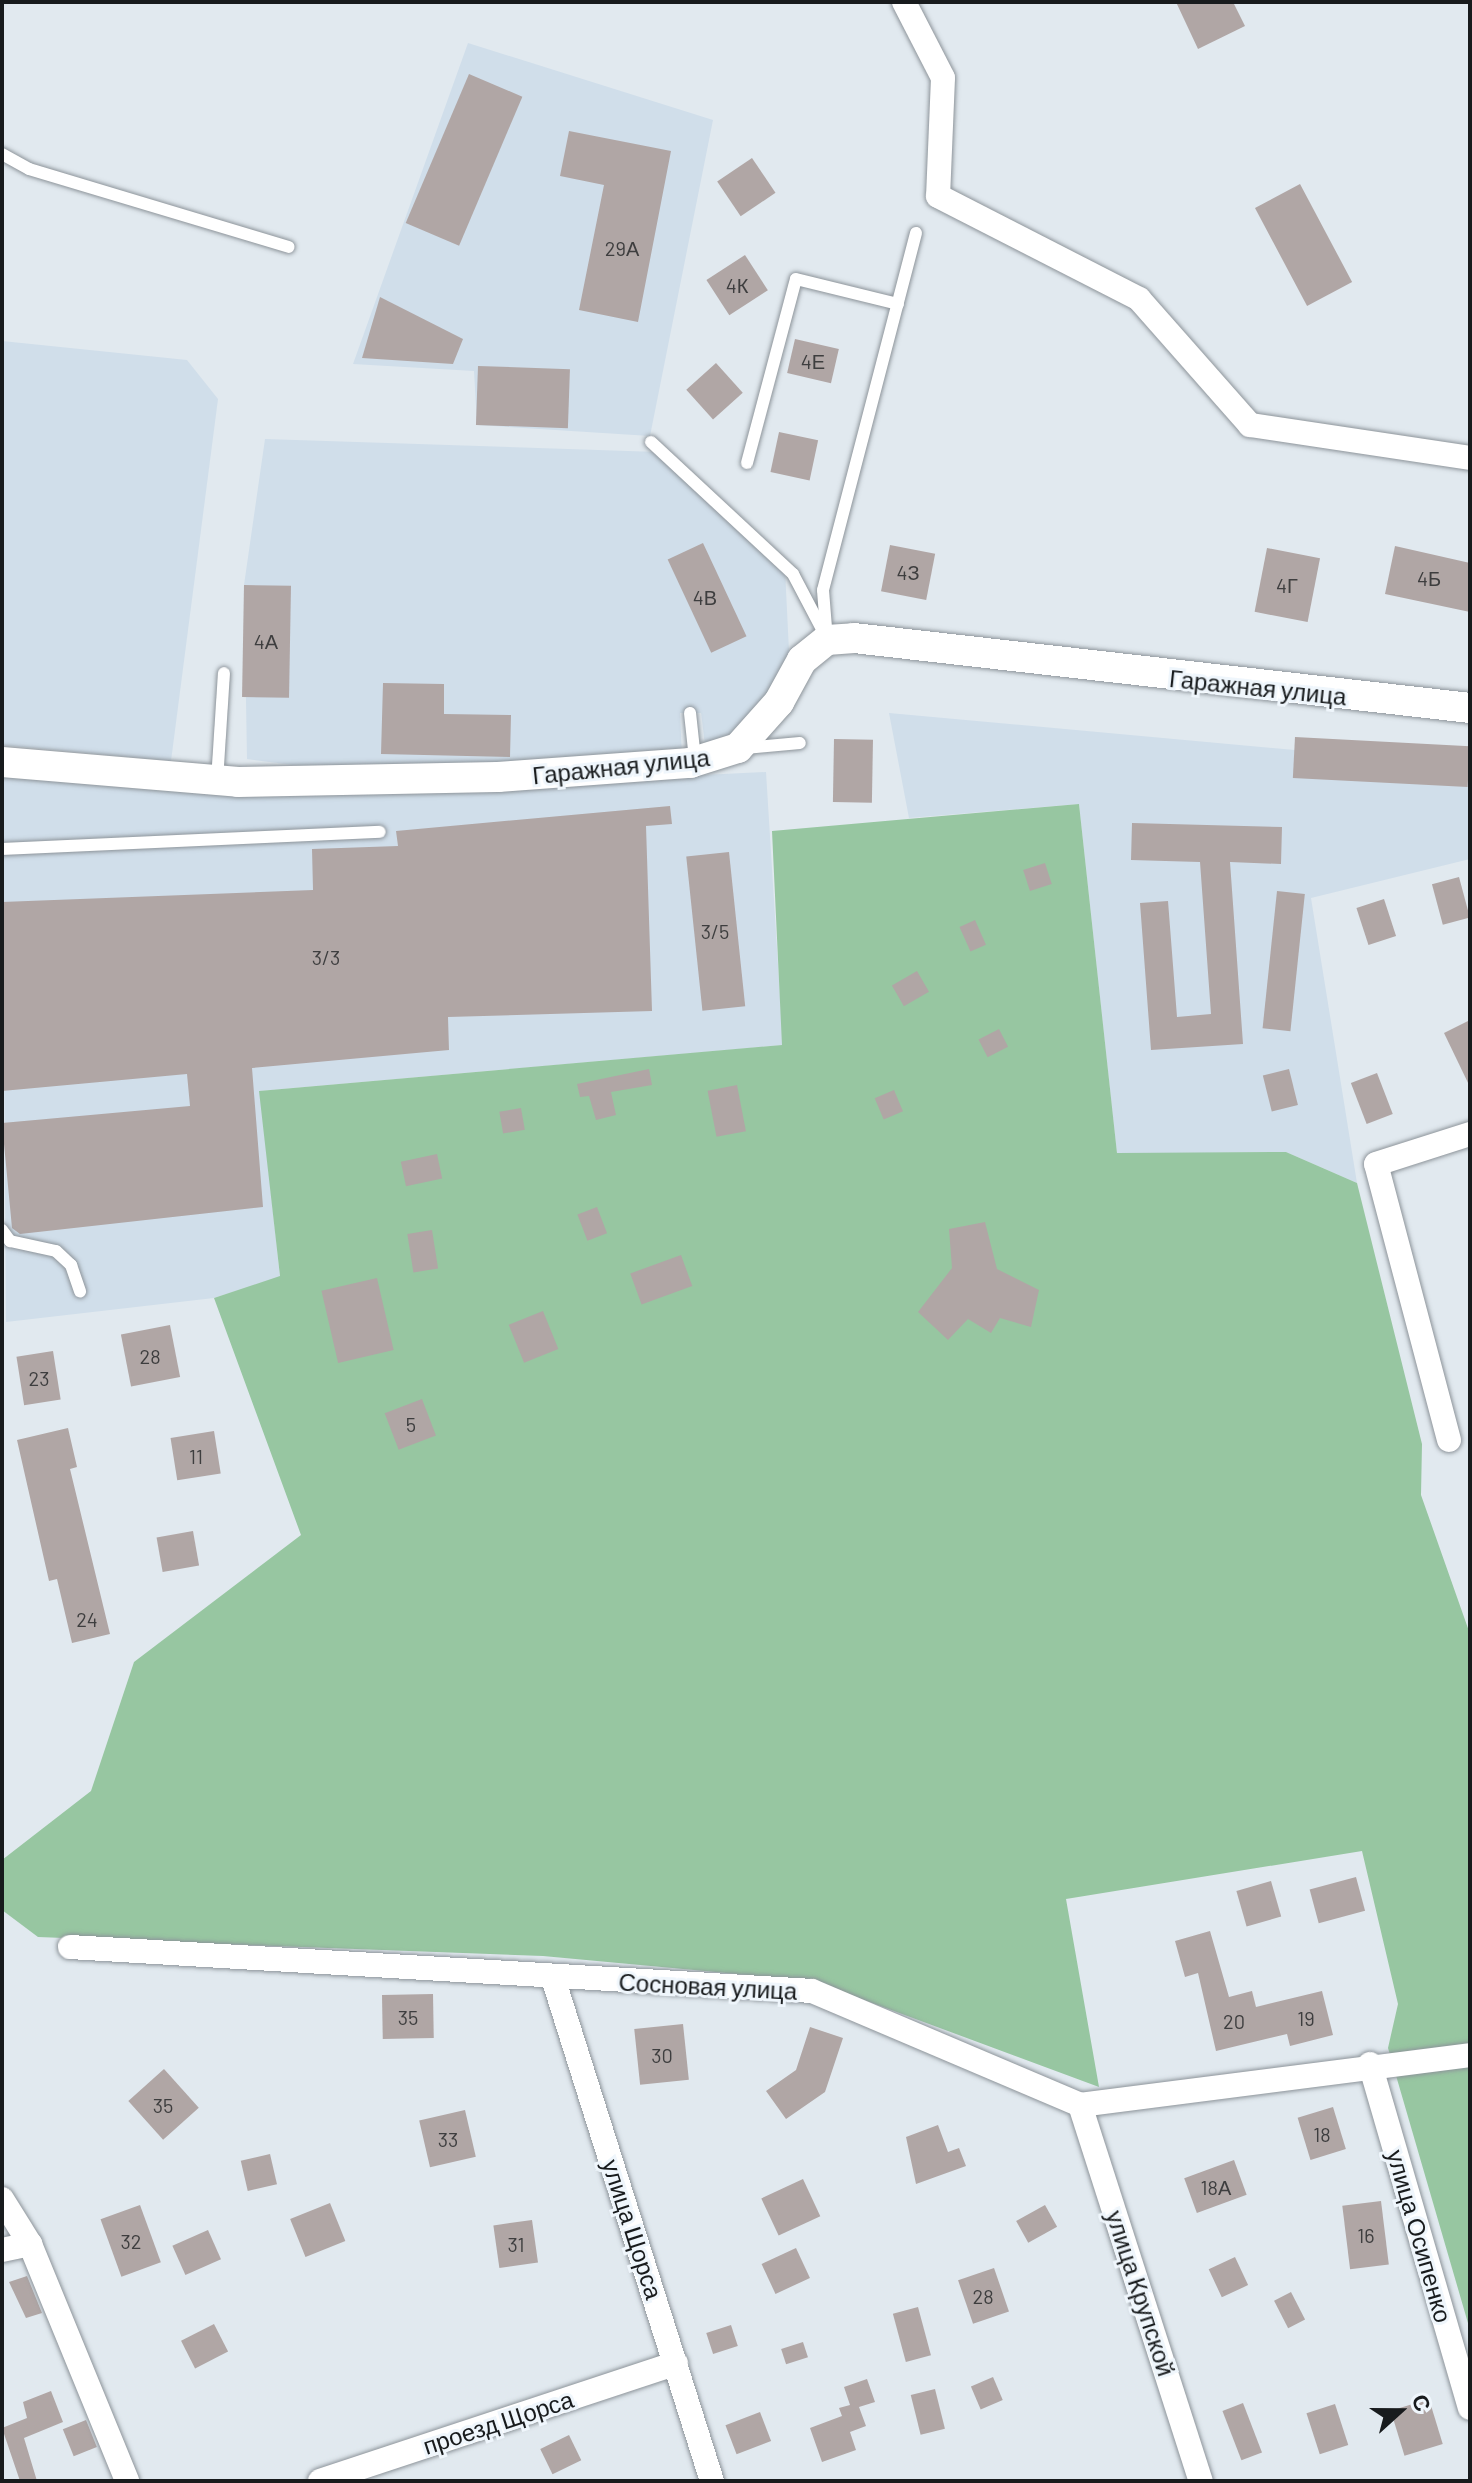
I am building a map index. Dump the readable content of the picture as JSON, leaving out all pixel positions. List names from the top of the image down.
{
  "streets": {
    "street": [
      "Гаражная улица",
      "Сосновая улица",
      "улица Щорса",
      "улица Осипенко",
      "улица Крупской",
      "проезд Щорса"
    ]
  },
  "crossings": [
    ["Сосновая улица", "улица Щорса"],
    ["Сосновая улица", "улица Крупской"],
    ["улица Щорса", "проезд Щорса"]
  ],
  "house_numbers": [
    "29А",
    "4К",
    "4Е",
    "4З",
    "4Б",
    "4Г",
    "4В",
    "4А",
    "3/5",
    "3/3",
    "28",
    "23",
    "5",
    "11",
    "24",
    "35",
    "19",
    "20",
    "30",
    "35",
    "18",
    "33",
    "18А",
    "16",
    "32",
    "31",
    "28"
  ],
  "north": "right"
}
